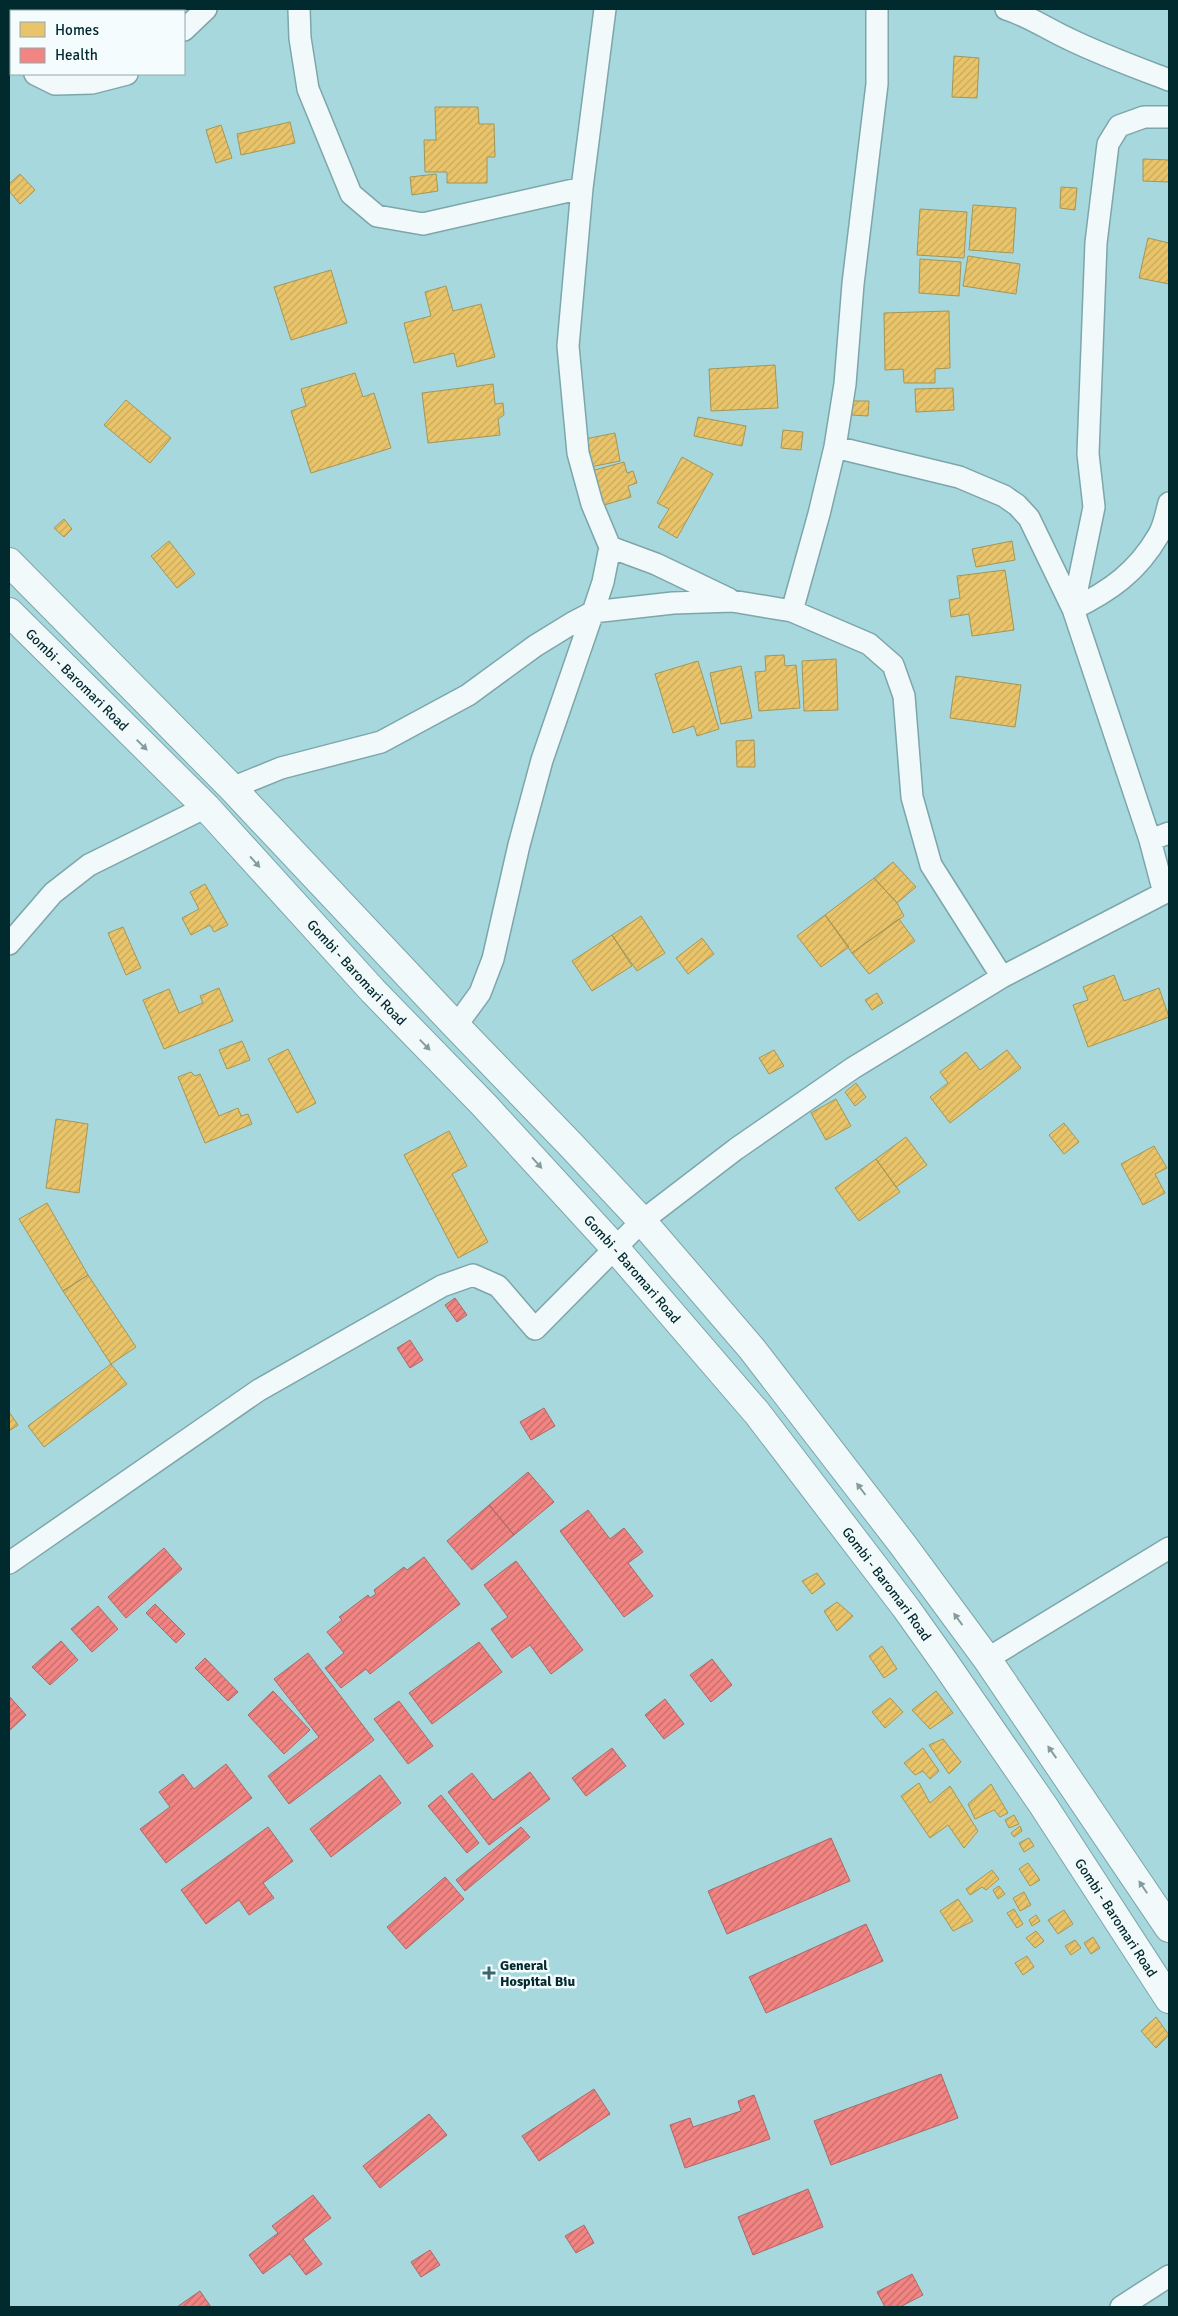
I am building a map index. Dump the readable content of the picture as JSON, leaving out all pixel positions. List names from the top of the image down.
{
  "streets": {
    "main road": ["Gombi - Baromari Road"]
  },
  "places": {
    "health": ["General Hospital Biu"]
  },
  "legend": ["Homes", "Health"]
}
